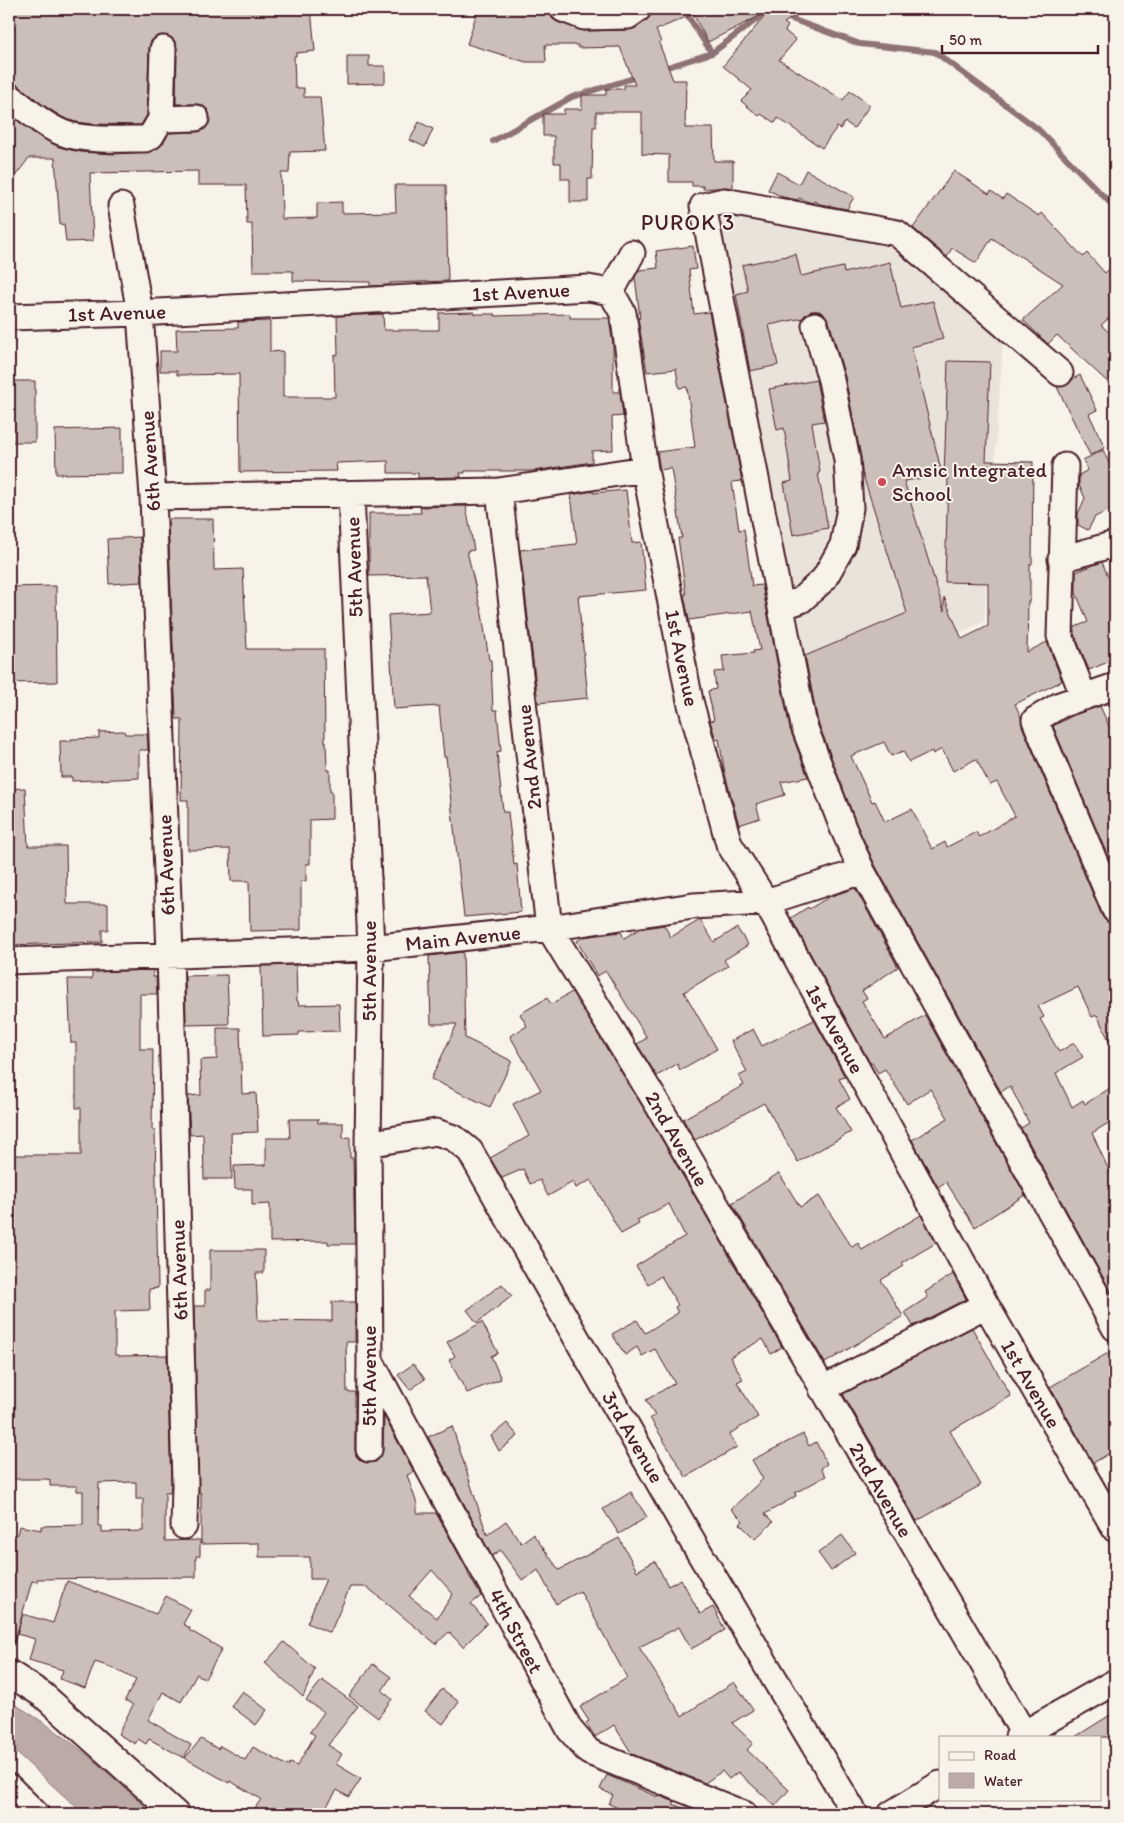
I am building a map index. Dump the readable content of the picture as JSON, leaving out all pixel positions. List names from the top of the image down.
{
  "streets": {
    "street": [
      "1st Avenue",
      "6th Avenue",
      "5th Avenue",
      "2nd Avenue",
      "Main Avenue",
      "3rd Avenue",
      "4th Street"
    ]
  },
  "crossings": [
    ["1st Avenue", "6th Avenue"],
    ["1st Avenue", "Main Avenue"],
    ["6th Avenue", "Main Avenue"],
    ["5th Avenue", "Main Avenue"],
    ["5th Avenue", "3rd Avenue"],
    ["5th Avenue", "4th Street"],
    ["2nd Avenue", "Main Avenue"]
  ],
  "districts": ["PUROK 3"],
  "places": ["Amsic Integrated School"],
  "legend": ["Road", "Water"],
  "scale_bar": "50 m"
}
